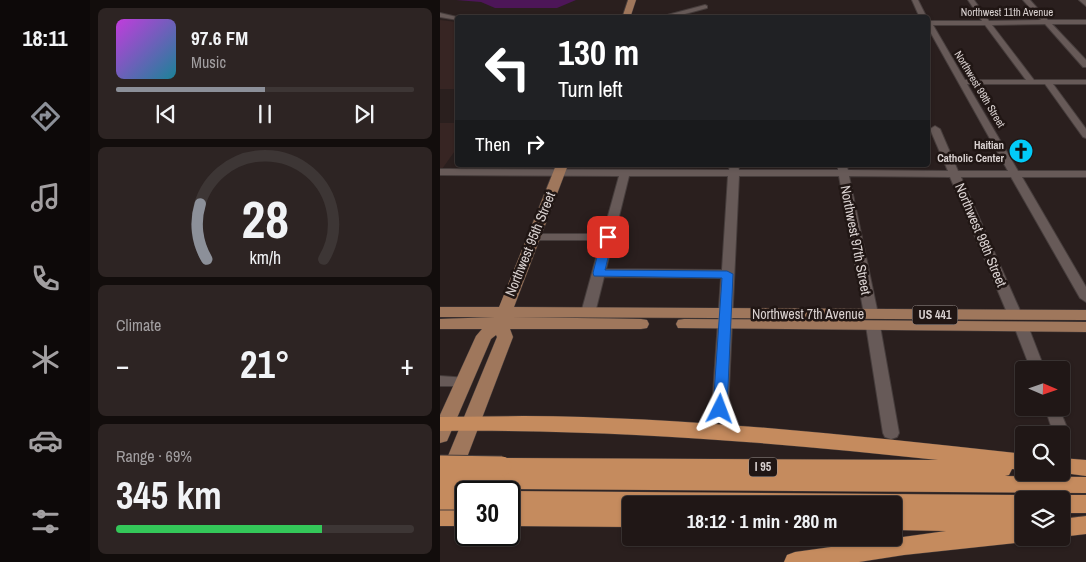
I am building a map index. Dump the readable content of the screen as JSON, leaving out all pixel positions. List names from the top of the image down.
{
  "streets": {
    "highway": ["I 95"],
    "main road": ["Northwest 95th Street", "Northwest 7th Avenue", "US 441"],
    "street": [
      "Northwest 11th Avenue",
      "Northwest 99th Street",
      "Northwest 98th Street",
      "Northwest 97th Street"
    ]
  },
  "crossings": [
    ["Northwest 98th Street", "Northwest 7th Avenue"],
    ["Northwest 97th Street", "Northwest 7th Avenue"],
    ["Northwest 95th Street", "Northwest 7th Avenue"]
  ],
  "places": {
    "church": ["Haitian Catholic Center"]
  },
  "north": "right",
  "page": {
    "tabs": "18:11",
    "turn": ["130 m", "Turn left"],
    "song": ["97.6 FM", "Music"],
    "then": "Then",
    "tile": [
      "Climate",
      ["Range · 69%", "345 km"]
    ],
    "heat": ["−", "21°", "+"],
    "limit": "30",
    "trip": "18:12 · 1 min · 280 m",
    "gauge": ["28", "km/h"]
  }
}
